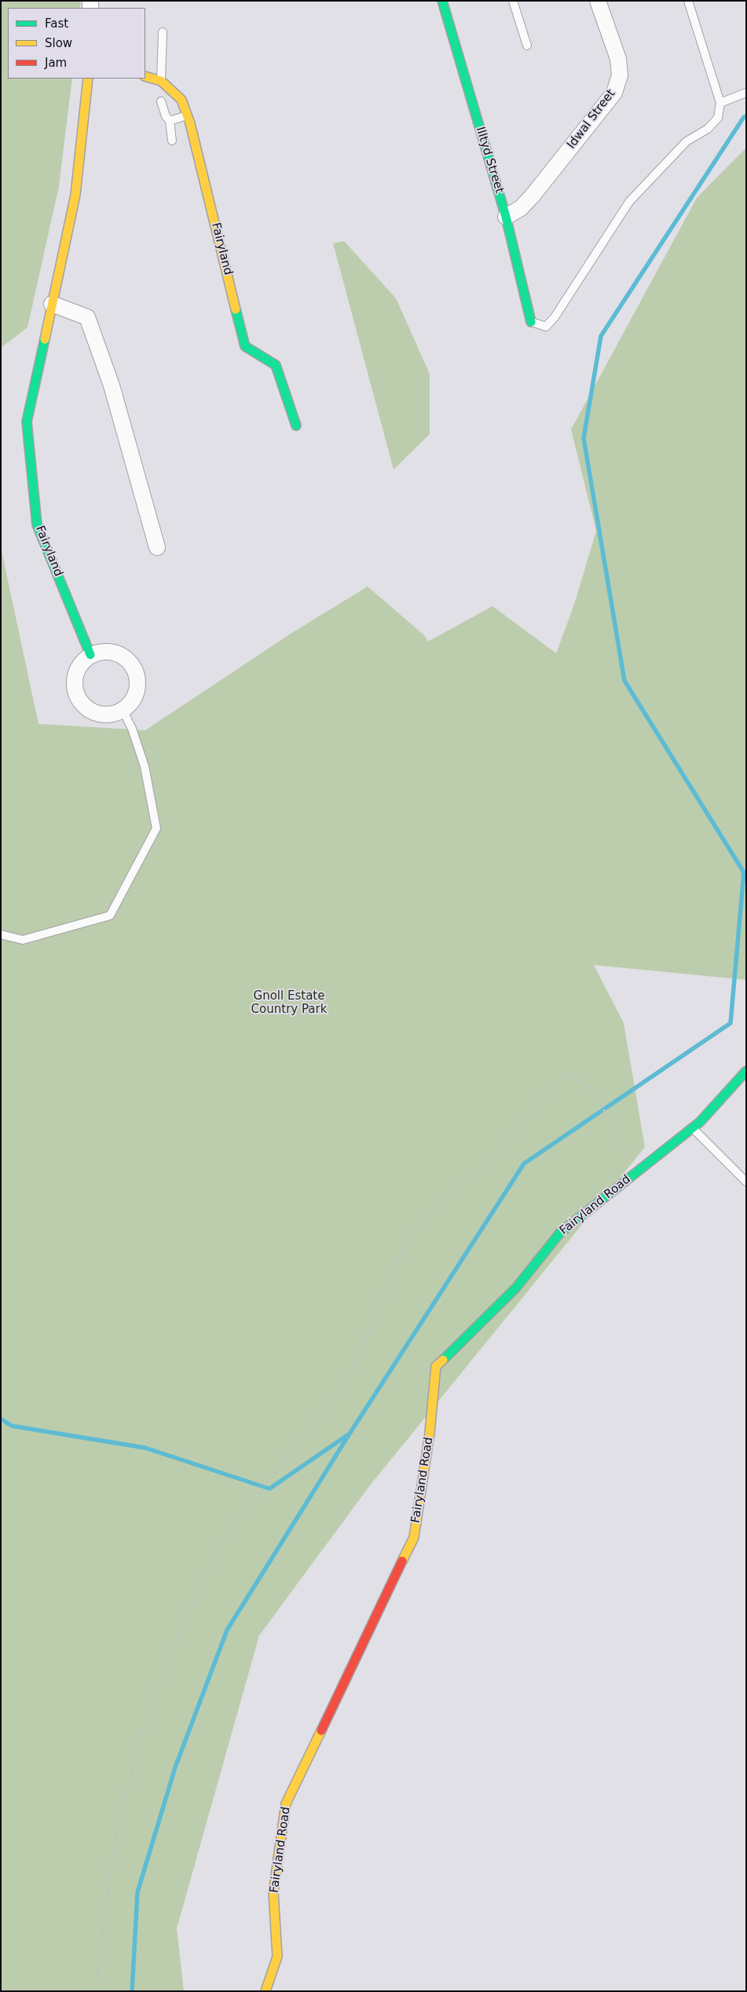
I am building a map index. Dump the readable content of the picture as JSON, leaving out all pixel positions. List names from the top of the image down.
{
  "streets": {
    "street": [
      "Idwal Street",
      "Illtyd Street",
      "Fairyland",
      "Fairyland Road"
    ]
  },
  "crossings": [
    ["Idwal Street", "Illtyd Street"]
  ],
  "parks": ["Gnoll Estate Country Park"],
  "legend": ["Fast", "Slow", "Jam"]
}
